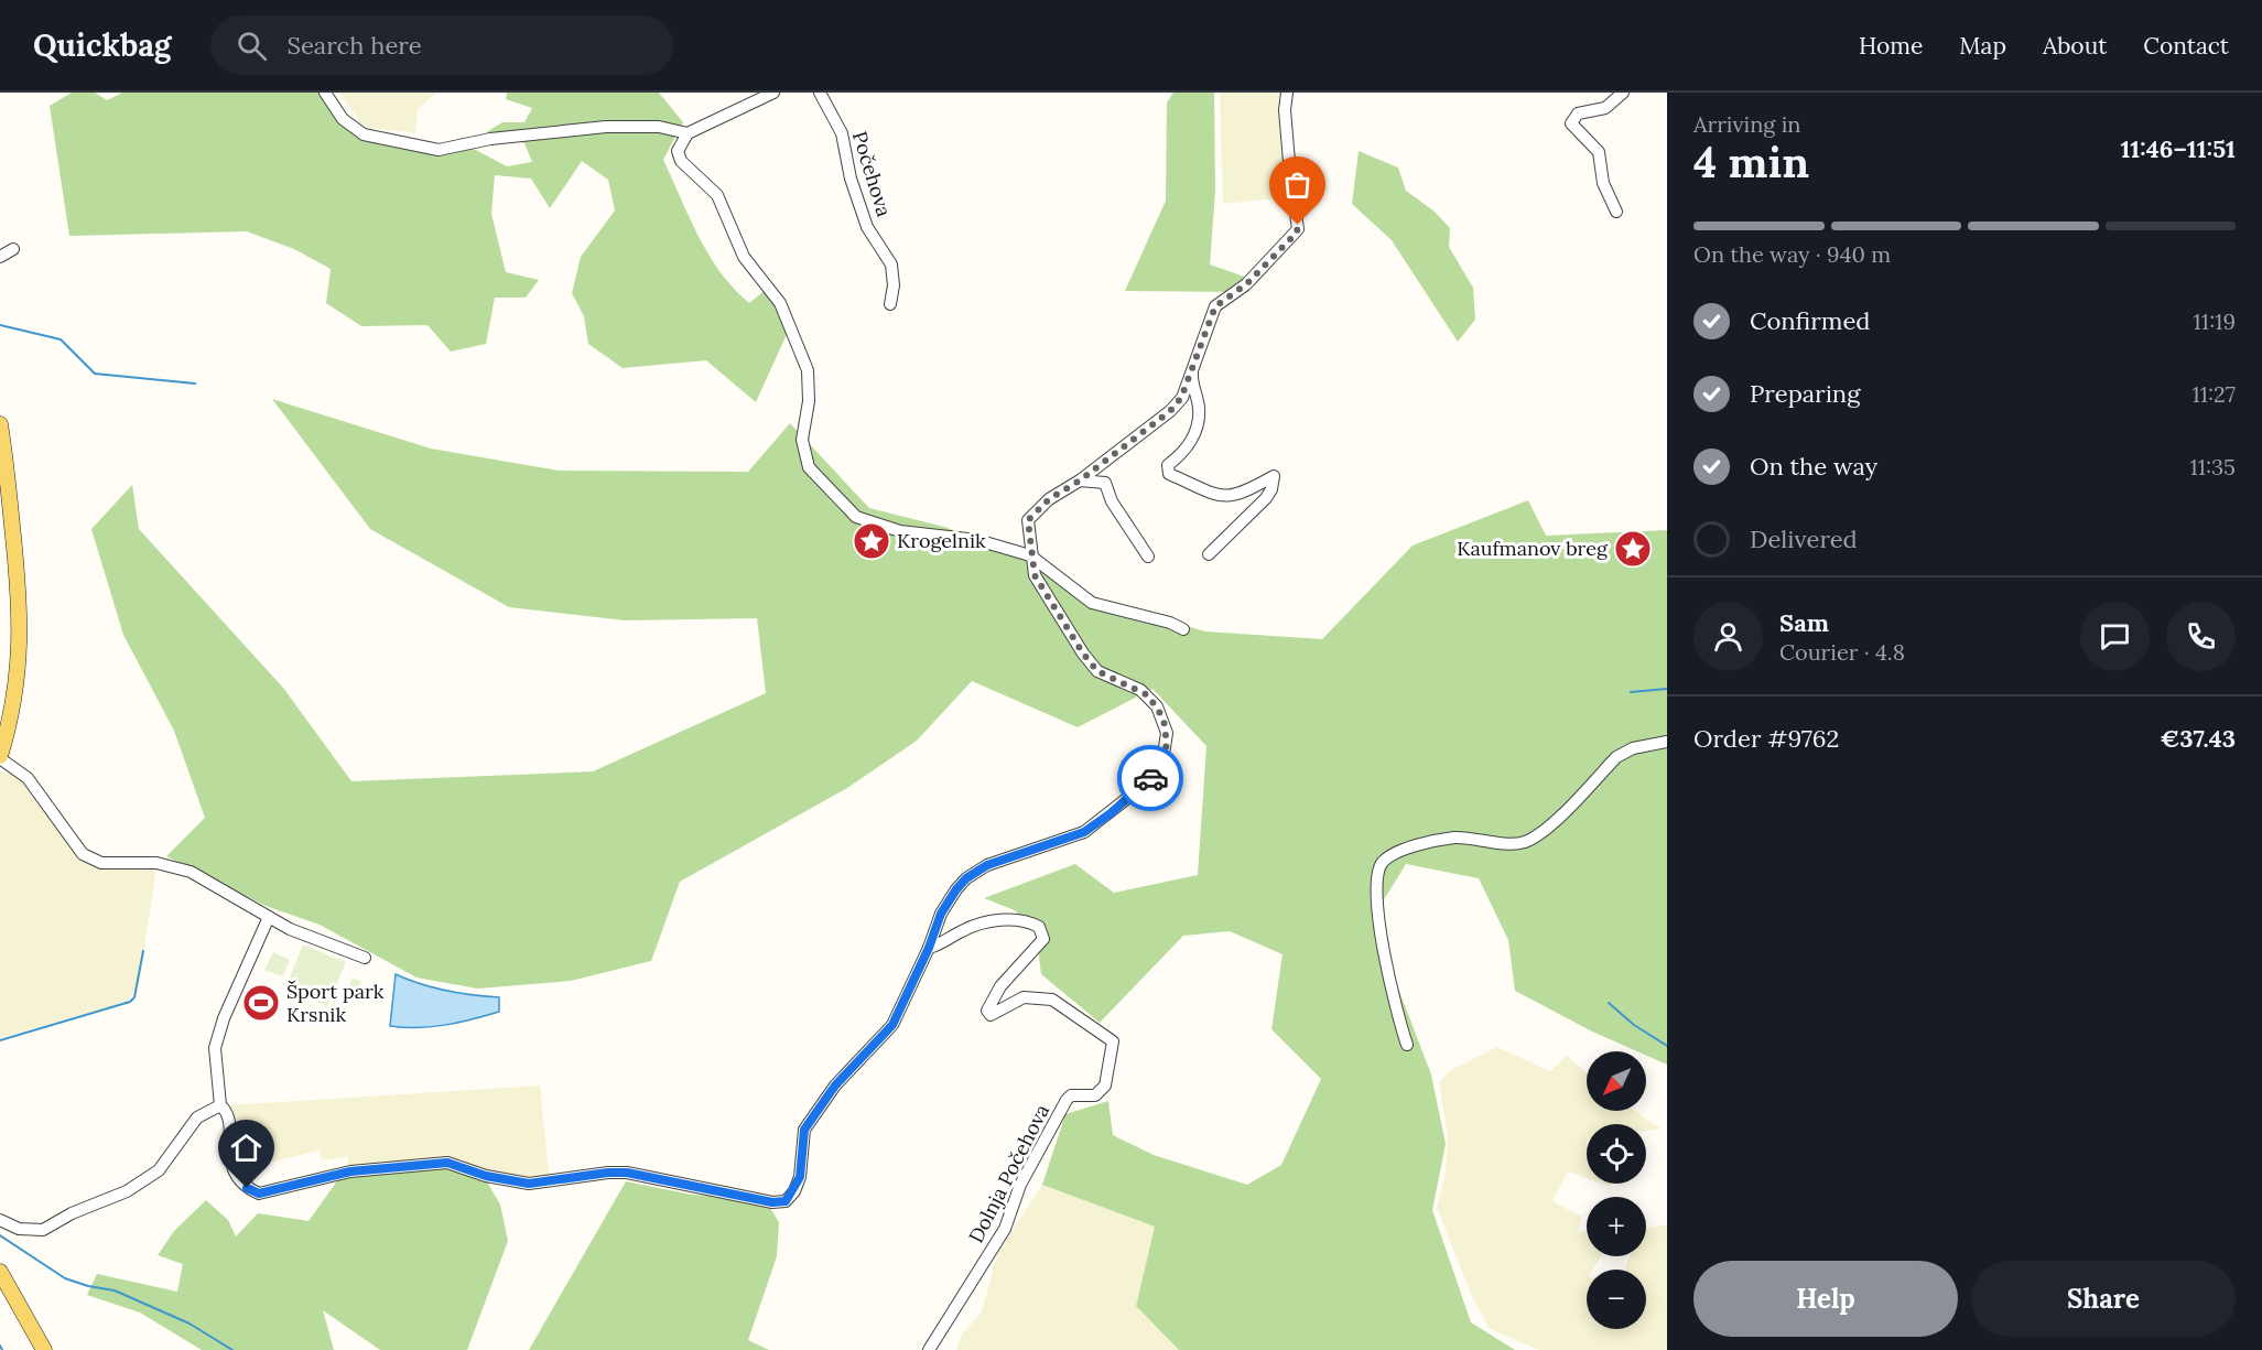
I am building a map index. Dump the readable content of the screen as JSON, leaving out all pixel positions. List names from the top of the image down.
{
  "streets": {
    "street": ["Počehova", "Dolnja Počehova"]
  },
  "places": {
    "place": ["Krogelnik", "Kaufmanov breg"],
    "sports": ["Šport park Krsnik"]
  },
  "north": "bottom left",
  "page": {
    "header": "Quickbag",
    "search": "Search here",
    "nav": [
      "Home",
      "Map",
      "About",
      "Contact"
    ],
    "heading": ["4 min", "Arriving in", "11:46–11:51"],
    "panel": [
      "Sam",
      "Courier · 4.8",
      "Order #9762",
      "€37.43"
    ],
    "bar": "On the way · 940 m",
    "list": [
      ["Confirmed", "11:19"],
      ["Preparing", "11:27"],
      ["On the way", "11:35"],
      "Delivered"
    ],
    "map_buttons": ["+", "−"],
    "buttons": ["Help", "Share"]
  }
}
